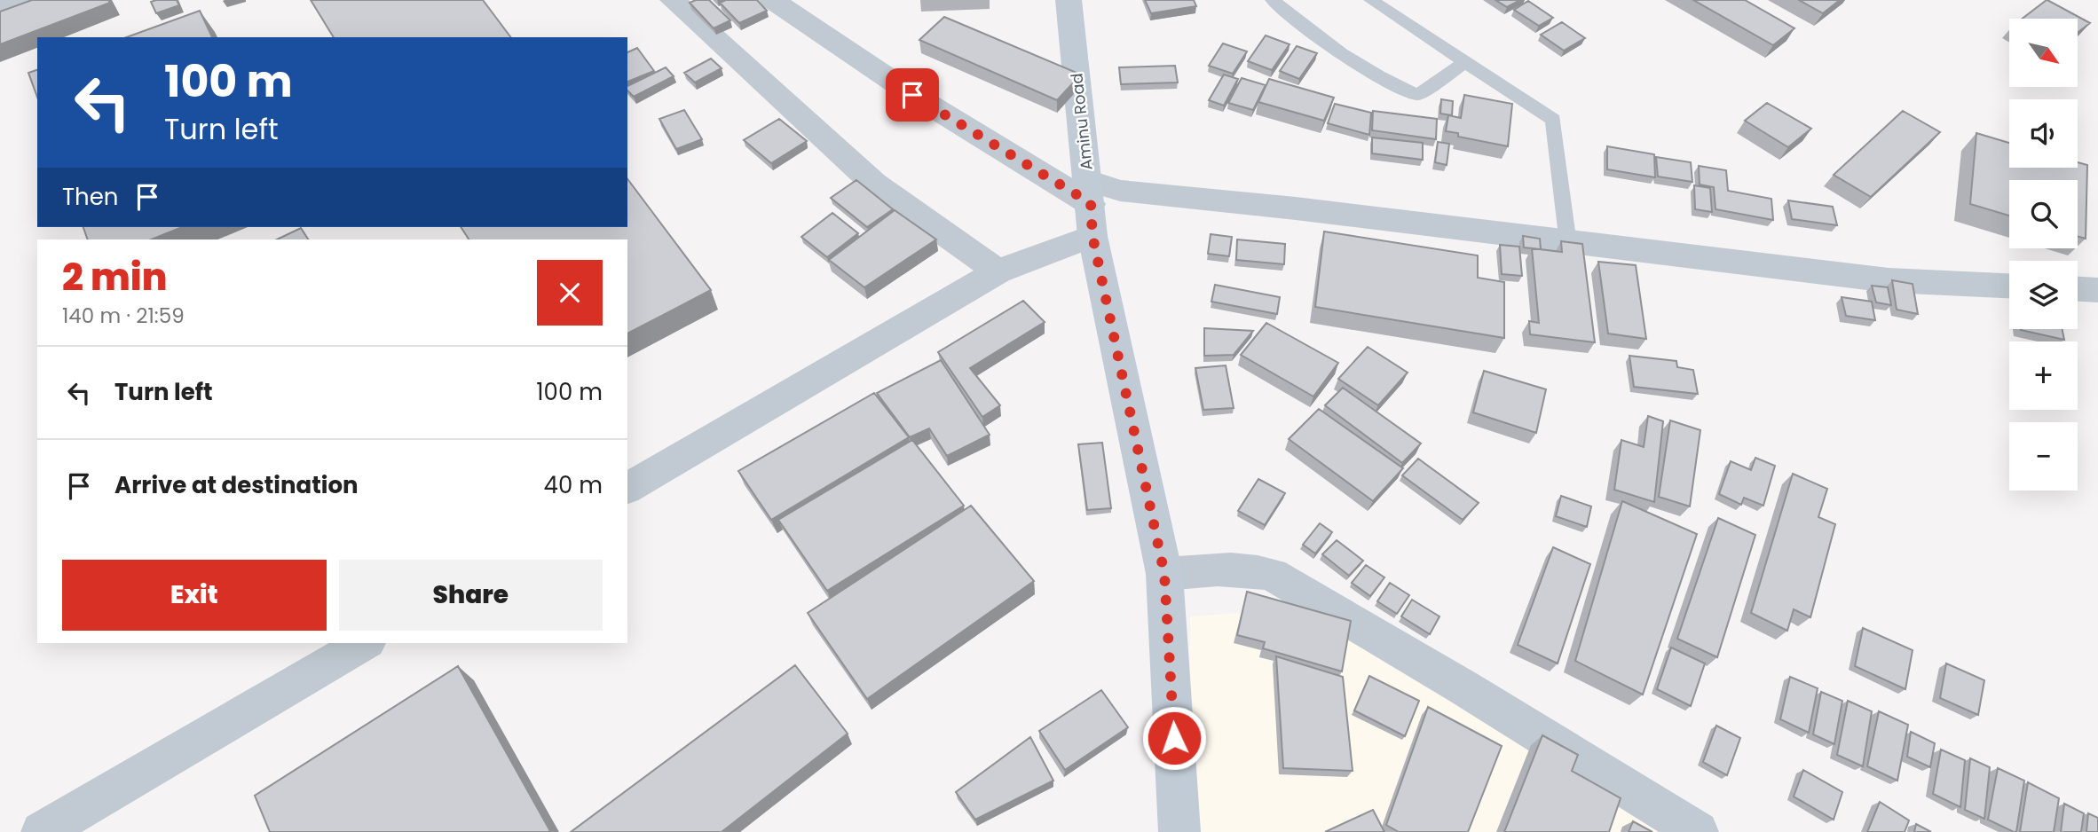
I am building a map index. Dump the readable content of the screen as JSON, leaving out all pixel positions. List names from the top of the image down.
{
  "streets": {
    "street": ["Aminu Road"]
  },
  "north": "bottom right",
  "page": {
    "map_buttons": ["+", "−"],
    "turn": ["100 m", "Turn left"],
    "then": "Then",
    "heading": ["2 min", "140 m · 21:59"],
    "list": [
      {
        "name": "Turn left",
        "value": "100 m"
      },
      {
        "name": "Arrive at destination",
        "value": "40 m"
      }
    ],
    "buttons": ["Exit", "Share"]
  }
}
